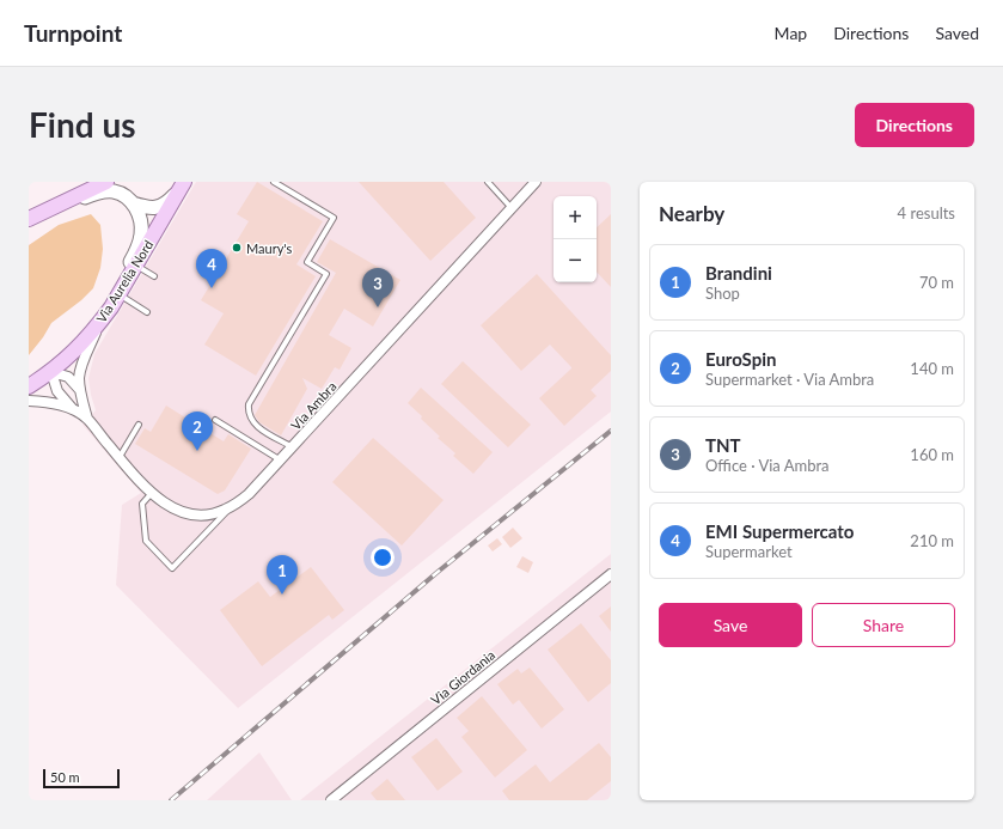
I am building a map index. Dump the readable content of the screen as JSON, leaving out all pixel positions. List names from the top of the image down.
{
  "streets": {
    "main road": ["Via Aurelia Nord"],
    "street": ["Via Ambra", "Via Giordania"]
  },
  "places": ["Maury's"],
  "scale_bar": "50 m",
  "page": {
    "header": "Turnpoint",
    "nav": ["Map", "Directions", "Saved"],
    "buttons": [
      "Directions",
      ["Save", "Share"]
    ],
    "title": "Find us",
    "heading": ["Nearby", "4 results"],
    "map_buttons": ["+", "−"],
    "list": [
      {
        "mark": "1",
        "name": "Brandini",
        "note": "Shop",
        "value": "70 m"
      },
      {
        "mark": "2",
        "name": "EuroSpin",
        "note": "Supermarket · Via Ambra",
        "value": "140 m"
      },
      {
        "mark": "3",
        "name": "TNT",
        "note": "Office · Via Ambra",
        "value": "160 m"
      },
      {
        "mark": "4",
        "name": "EMI Supermercato",
        "note": "Supermarket",
        "value": "210 m"
      }
    ],
    "pins": [
      "4",
      "3",
      "2",
      "1"
    ],
    "scale": "50 m"
  }
}
